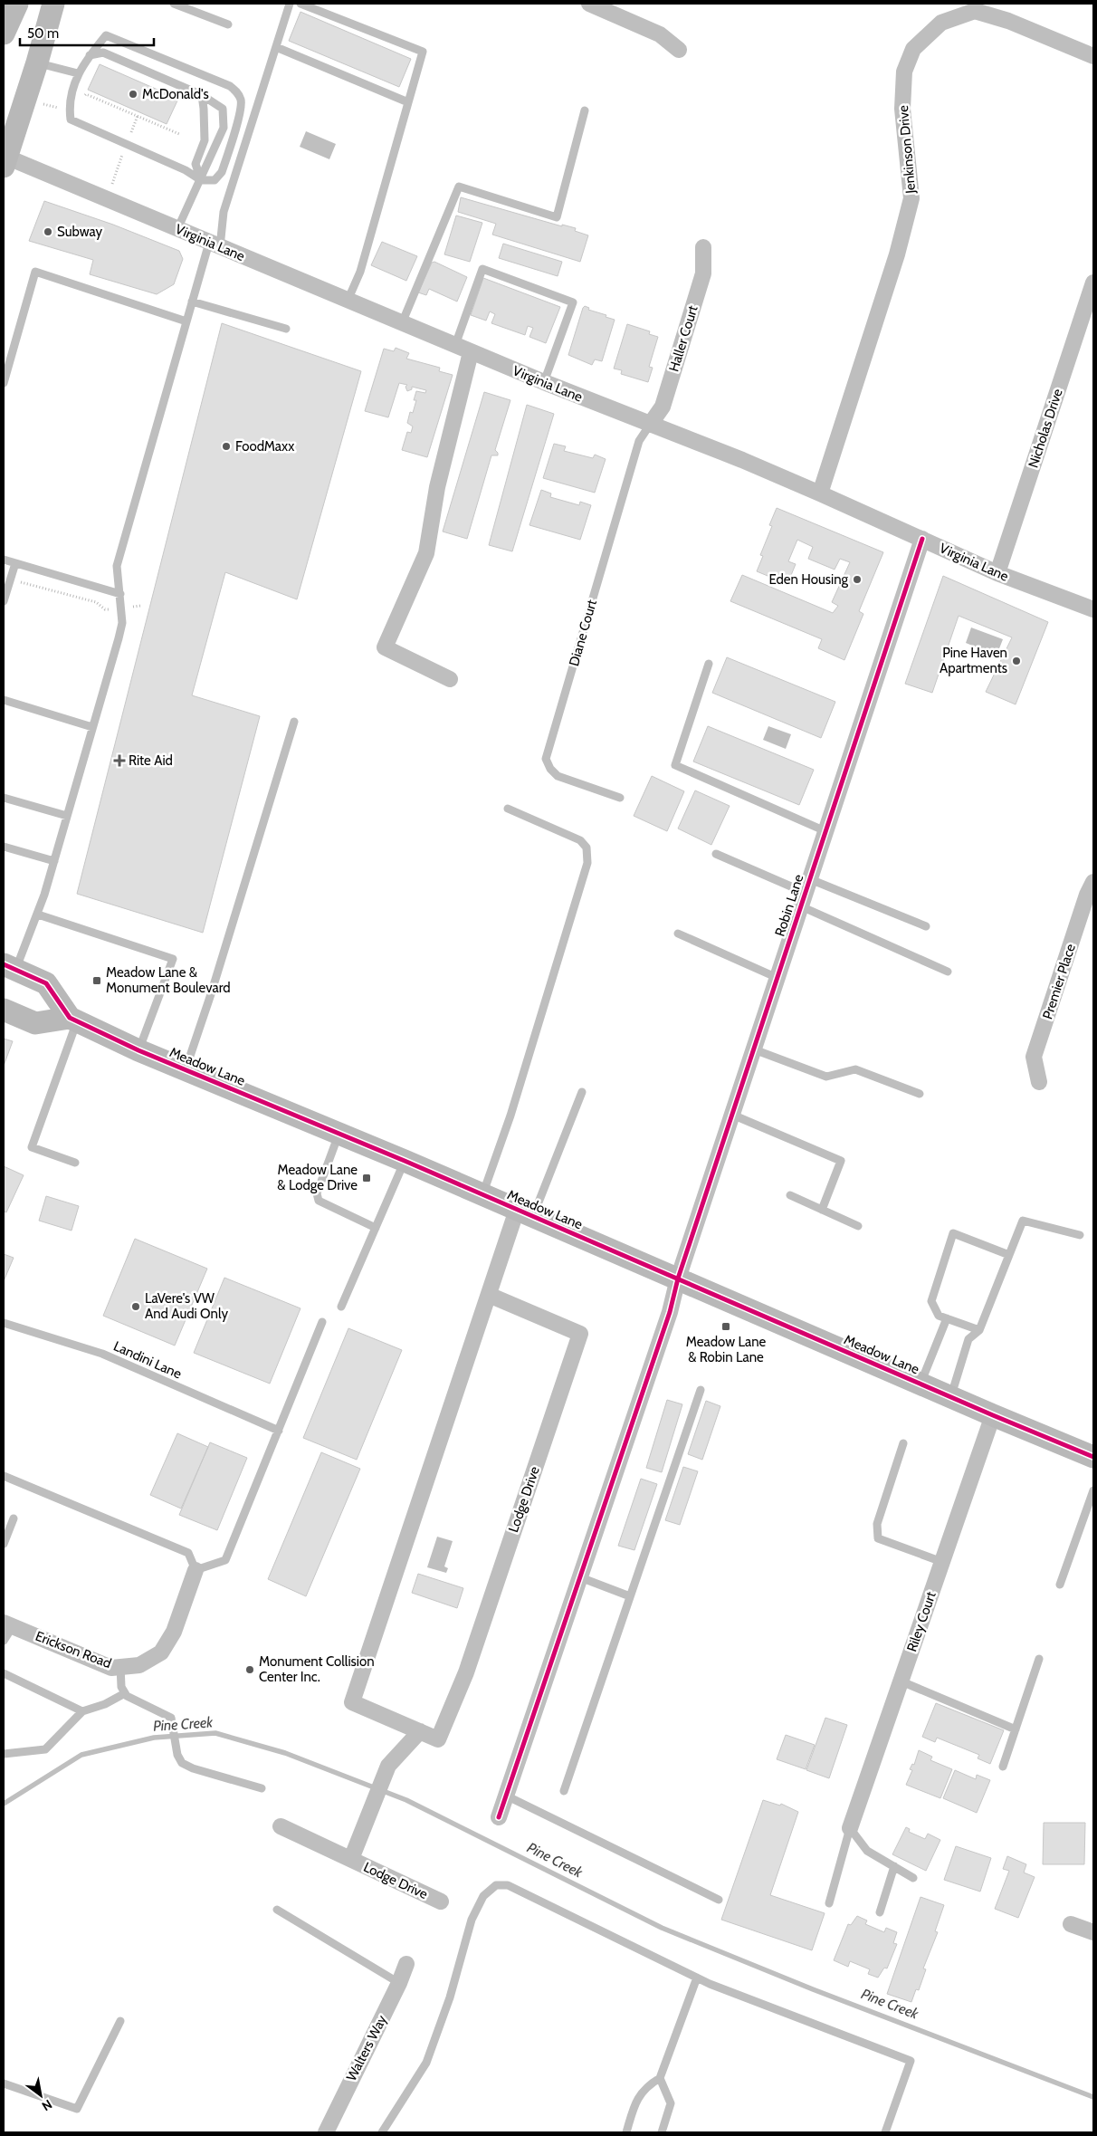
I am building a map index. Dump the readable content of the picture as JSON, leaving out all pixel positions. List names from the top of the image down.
{
  "streets": {
    "street": [
      "Jenkinson Drive",
      "Virginia Lane",
      "Haller Court",
      "Nicholas Drive",
      "Robin Lane",
      "Premier Place",
      "Meadow Lane",
      "Lodge Drive",
      "Riley Court",
      "Erickson Road",
      "Walters Way"
    ],
    "lane": ["Diane Court", "Landini Lane"]
  },
  "crossings": [
    ["Jenkinson Drive", "Virginia Lane"],
    ["Virginia Lane", "Haller Court"],
    ["Virginia Lane", "Nicholas Drive"],
    ["Virginia Lane", "Diane Court"],
    ["Virginia Lane", "Robin Lane"],
    ["Haller Court", "Diane Court"],
    ["Robin Lane", "Meadow Lane"],
    ["Meadow Lane", "Lodge Drive"],
    ["Meadow Lane", "Riley Court"]
  ],
  "water": ["Pine Creek"],
  "places": {
    "other": [
      "McDonald's",
      "Subway",
      "FoodMaxx",
      "Eden Housing",
      "Pine Haven Apartments",
      "LaVere's VW And Audi Only",
      "Monument Collision Center Inc."
    ],
    "health": ["Rite Aid"],
    "transit": ["Meadow Lane & Monument Boulevard", "Meadow Lane & Lodge Drive", "Meadow Lane & Robin Lane"]
  },
  "scale_bar": "50 m",
  "north": "bottom right"
}
